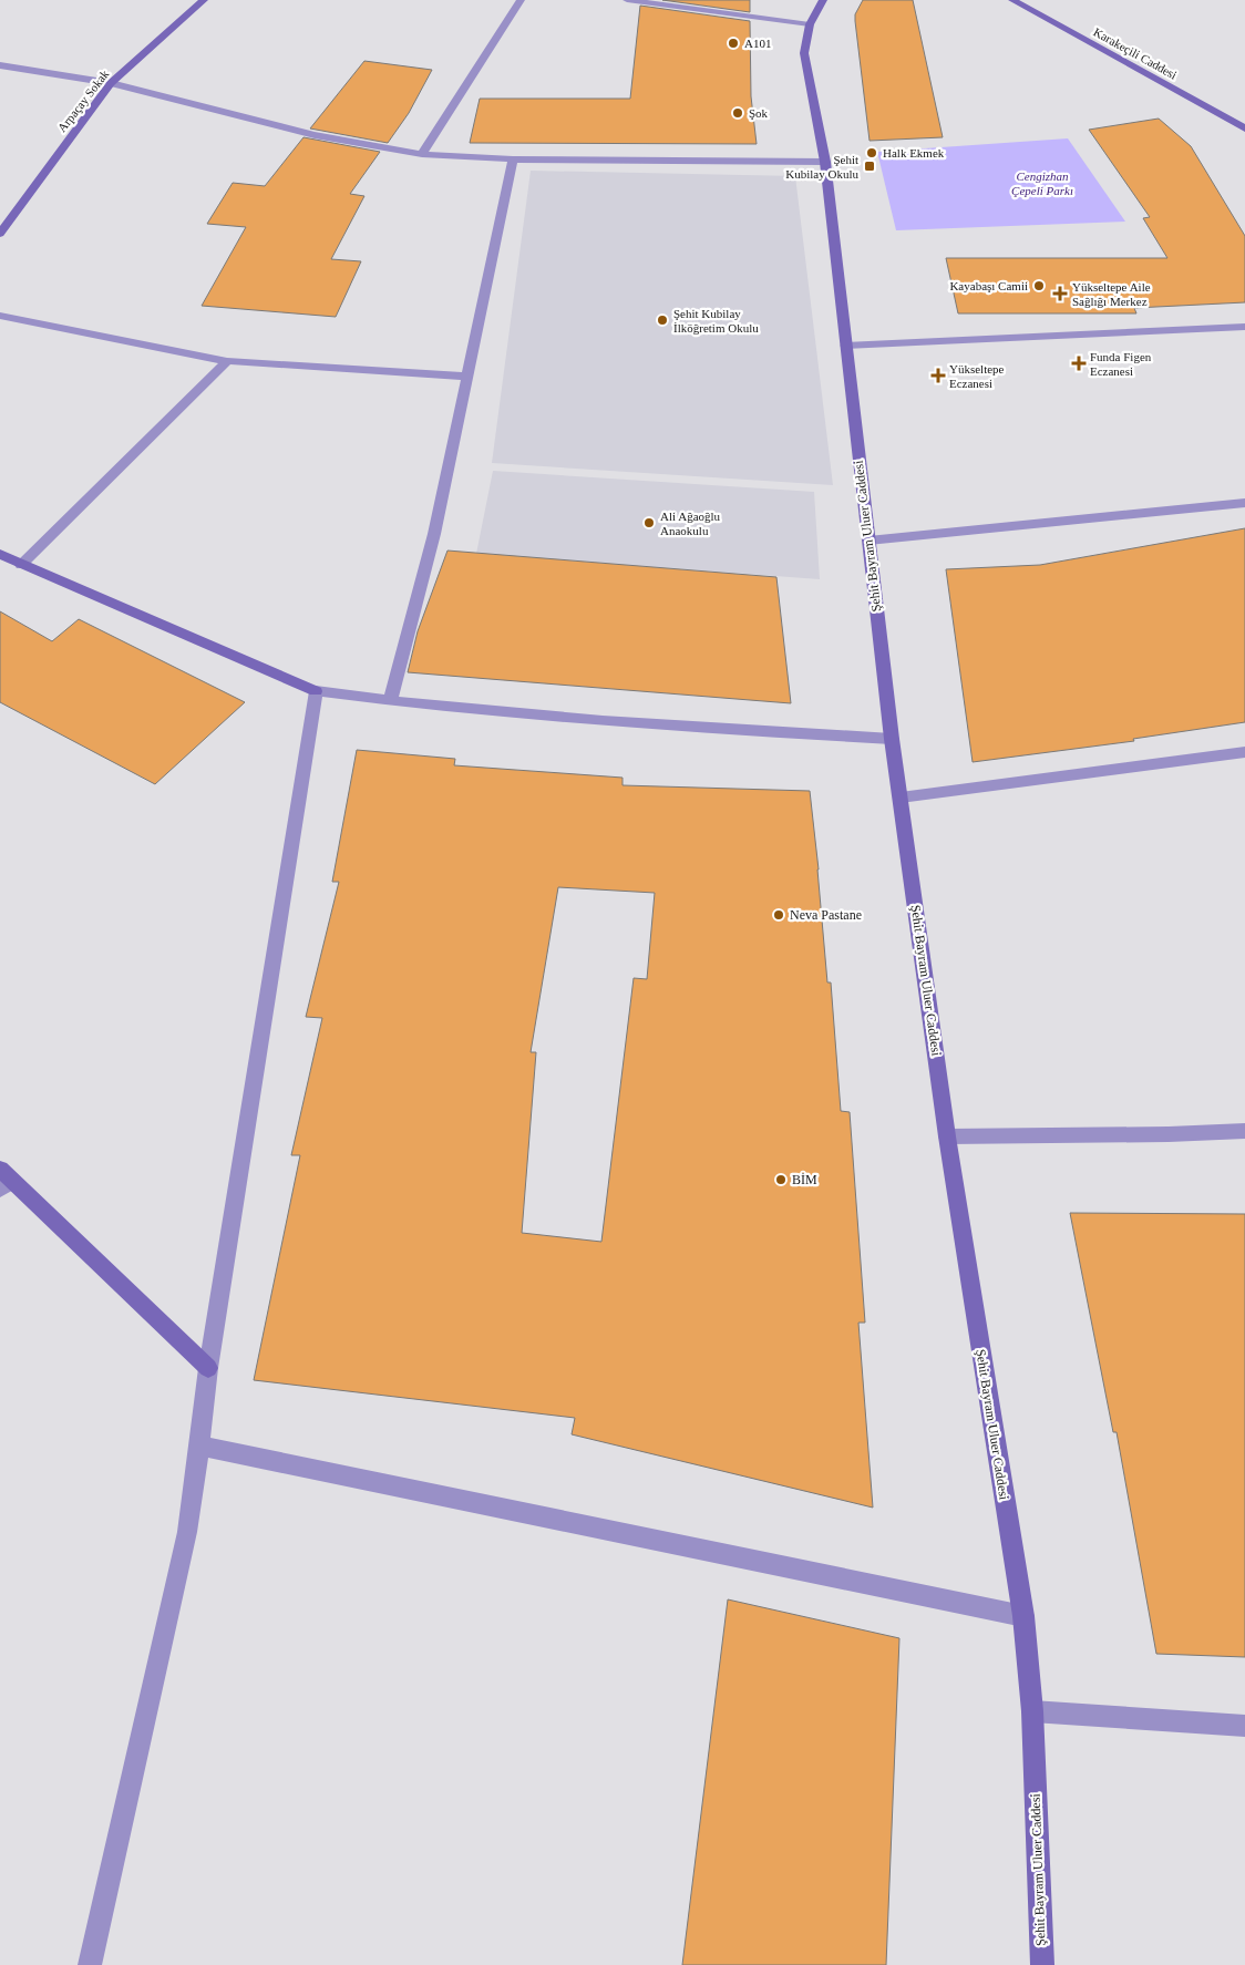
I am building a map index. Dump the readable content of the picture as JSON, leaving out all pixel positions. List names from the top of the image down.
{
  "streets": {
    "main road": ["Karakeçili Caddesi", "Arpaçay Sokak", "Şehit Bayram Uluer Caddesi"]
  },
  "parks": ["Cengizhan Çepeli Parkı"],
  "places": {
    "other": [
      "A101",
      "Şok",
      "Halk Ekmek",
      "Kayabaşı Camii",
      "Şehit Kubilay İlköğretim Okulu",
      "Ali Ağaoğlu Anaokulu",
      "Neva Pastane",
      "BİM"
    ],
    "transit": ["Şehit Kubilay Okulu"],
    "health": ["Yükseltepe Aile Sağlığı Merkez", "Funda Figen Eczanesi", "Yükseltepe Eczanesi"]
  }
}
